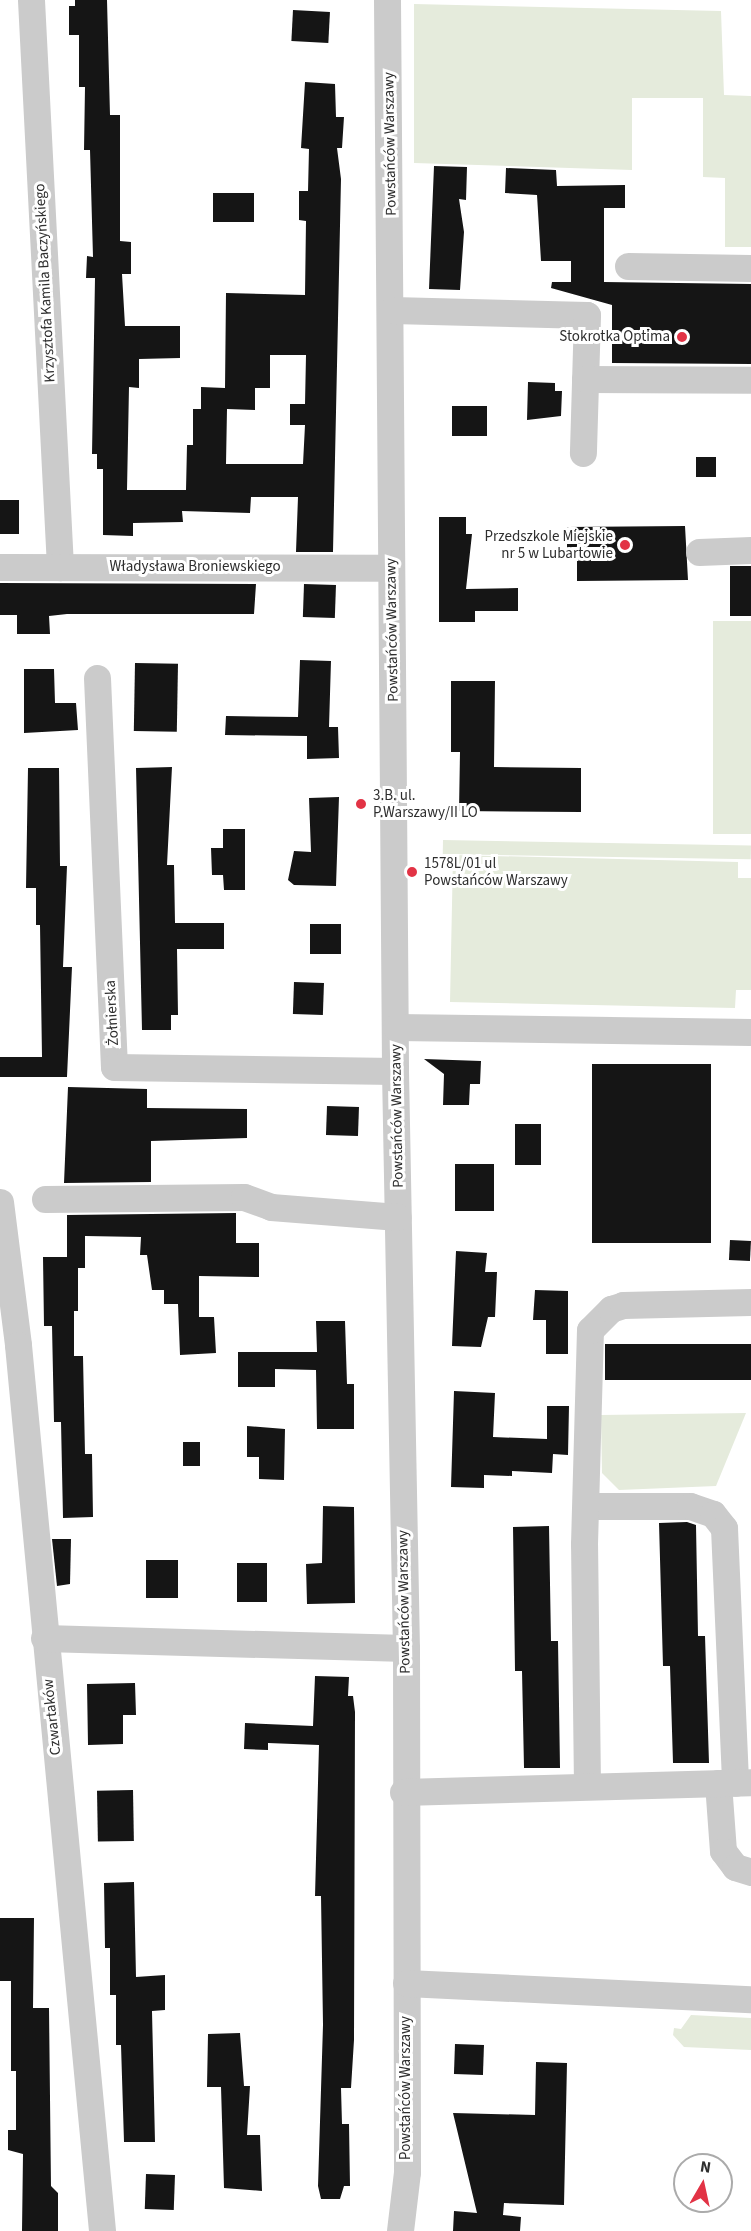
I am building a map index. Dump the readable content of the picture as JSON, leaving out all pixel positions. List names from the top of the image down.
{
  "streets": {
    "street": [
      "Powstańców Warszawy",
      "Krzysztofa Kamila Baczyńskiego",
      "Władysława Broniewskiego",
      "Żołnierska",
      "Czwartaków"
    ]
  },
  "crossings": [
    ["Powstańców Warszawy", "Władysława Broniewskiego"],
    ["Powstańców Warszawy", "Żołnierska"],
    ["Krzysztofa Kamila Baczyńskiego", "Władysława Broniewskiego"]
  ],
  "places": [
    "Stokrotka Optima",
    "Przedszkole Miejskie nr 5 w Lubartowie",
    "3.B. ul. P.Warszawy/II LO",
    "1578L/01 ul Powstańców Warszawy"
  ],
  "north": "top"
}
